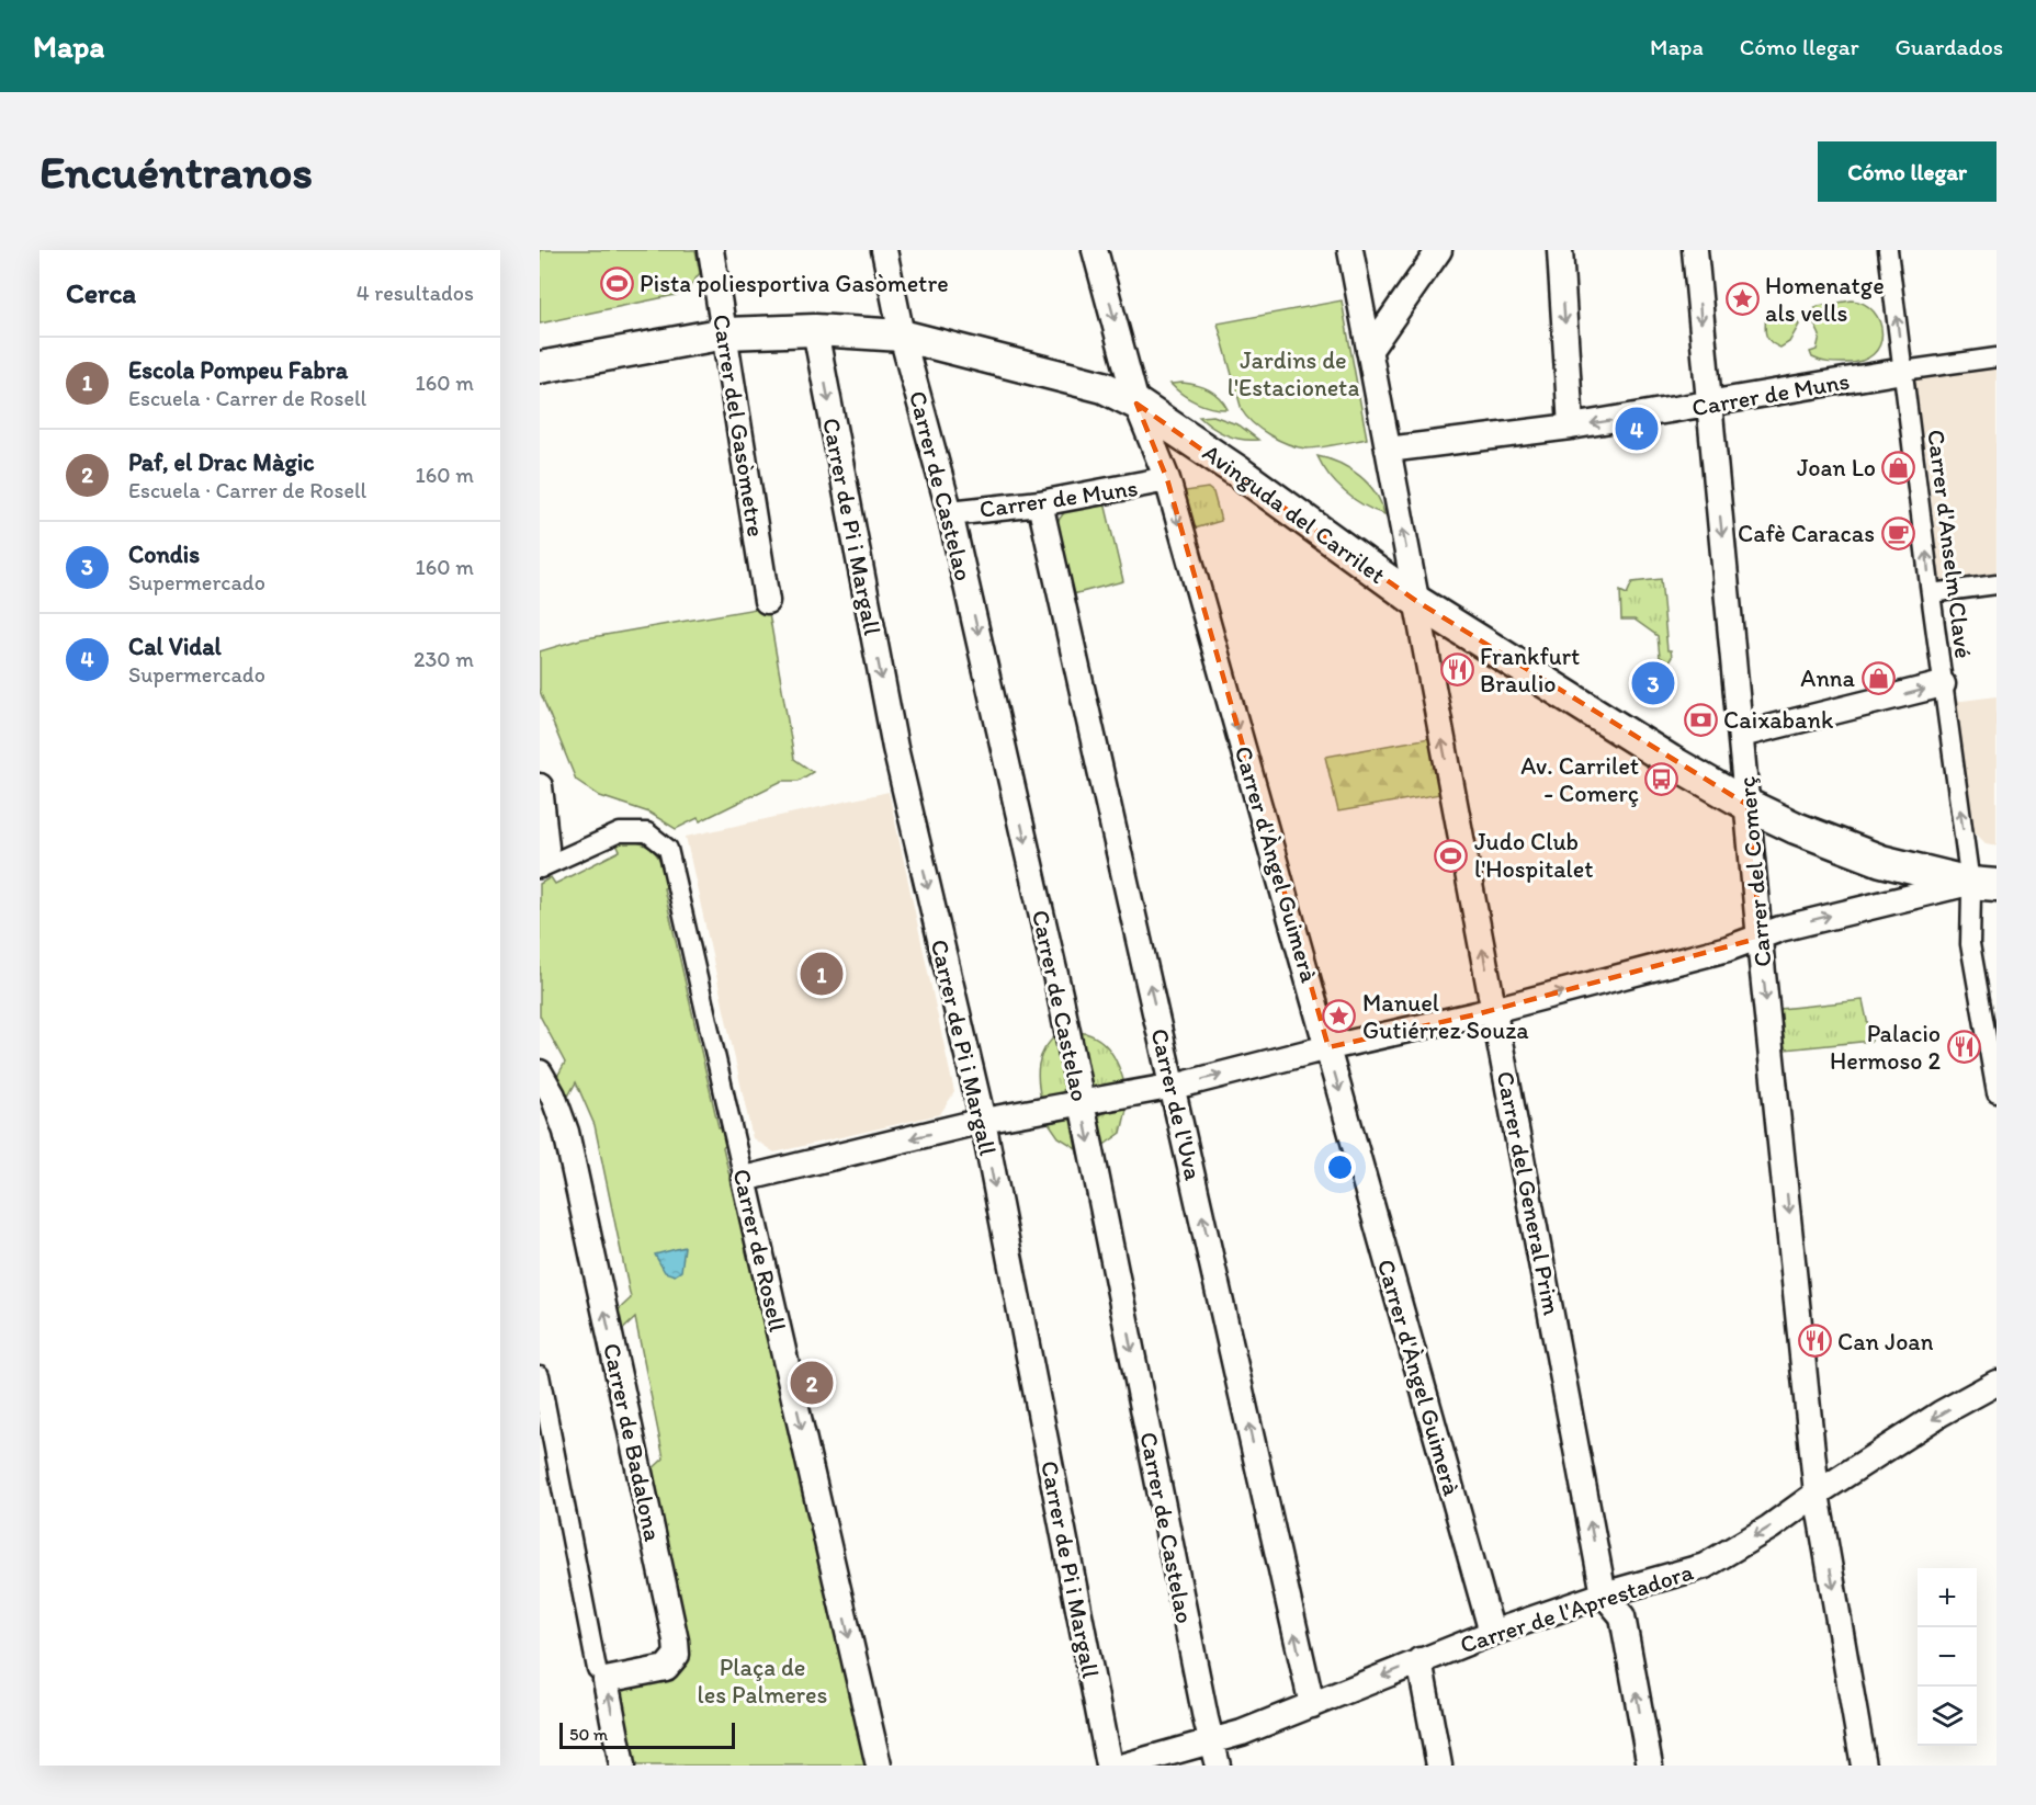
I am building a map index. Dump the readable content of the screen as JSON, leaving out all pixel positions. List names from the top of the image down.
{
  "streets": {
    "street": [
      "Carrer de Muns",
      "Carrer del Gasòmetre",
      "Carrer de Castelao",
      "Avinguda del Carrilet",
      "Carrer de Pi i Margall",
      "Carrer d'Anselm Clavé",
      "Carrer d'Àngel Guimerà",
      "Carrer del Comerç",
      "Carrer de l'Uva",
      "Carrer del General Prim",
      "Carrer de Rosell",
      "Carrer de Badalona",
      "Carrer de l'Aprestadora"
    ]
  },
  "crossings": [
    ["Carrer de Muns", "Carrer de Castelao"],
    ["Carrer de Muns", "Carrer d'Anselm Clavé"],
    ["Carrer de Muns", "Carrer d'Àngel Guimerà"],
    ["Carrer de Muns", "Carrer del Comerç"],
    ["Carrer de Muns", "Carrer de l'Uva"],
    ["Carrer de Muns", "Carrer del General Prim"],
    ["Carrer del Gasòmetre", "Avinguda del Carrilet"],
    ["Carrer de Castelao", "Avinguda del Carrilet"],
    ["Carrer de Castelao", "Carrer de l'Aprestadora"],
    ["Avinguda del Carrilet", "Carrer de Pi i Margall"],
    ["Avinguda del Carrilet", "Carrer d'Anselm Clavé"],
    ["Avinguda del Carrilet", "Carrer d'Àngel Guimerà"],
    ["Avinguda del Carrilet", "Carrer del Comerç"],
    ["Avinguda del Carrilet", "Carrer del General Prim"],
    ["Carrer d'Àngel Guimerà", "Carrer de l'Aprestadora"],
    ["Carrer del Comerç", "Carrer de l'Aprestadora"],
    ["Carrer de l'Uva", "Carrer de l'Aprestadora"],
    ["Carrer del General Prim", "Carrer de l'Aprestadora"]
  ],
  "one_way": [
    "Carrer de Castelao",
    "Carrer de Pi i Margall",
    "Carrer d'Anselm Clavé",
    "Carrer d'Àngel Guimerà",
    "Carrer del Comerç",
    "Carrer de l'Uva",
    "Carrer del General Prim",
    "Carrer de Rosell",
    "Carrer de l'Aprestadora"
  ],
  "parks": ["Jardins de l'Estacioneta", "Plaça de les Palmeres"],
  "places": {
    "sports": ["Pista poliesportiva Gasòmetre", "Judo Club l'Hospitalet"],
    "place": ["Homenatge als vells", "Manuel Gutiérrez Souza"],
    "shop": ["Joan Lo", "Anna"],
    "cafe": ["Cafè Caracas"],
    "restaurant": ["Frankfurt Braulio", "Palacio Hermoso 2", "Can Joan"],
    "bank": ["Caixabank"],
    "bus stop": ["Av. Carrilet - Comerç"]
  },
  "scale_bar": "50 m",
  "page": {
    "header": "Mapa",
    "nav": ["Mapa", "Cómo llegar", "Guardados"],
    "buttons": "Cómo llegar",
    "title": "Encuéntranos",
    "heading": ["Cerca", "4 resultados"],
    "list": [
      {
        "mark": "1",
        "name": "Escola Pompeu Fabra",
        "note": "Escuela · Carrer de Rosell",
        "value": "160 m"
      },
      {
        "mark": "2",
        "name": "Paf, el Drac Màgic",
        "note": "Escuela · Carrer de Rosell",
        "value": "160 m"
      },
      {
        "mark": "3",
        "name": "Condis",
        "note": "Supermercado",
        "value": "160 m"
      },
      {
        "mark": "4",
        "name": "Cal Vidal",
        "note": "Supermercado",
        "value": "230 m"
      }
    ],
    "pins": [
      "4",
      "3",
      "1",
      "2"
    ],
    "map_buttons": ["+", "−"],
    "scale": "50 m"
  }
}
